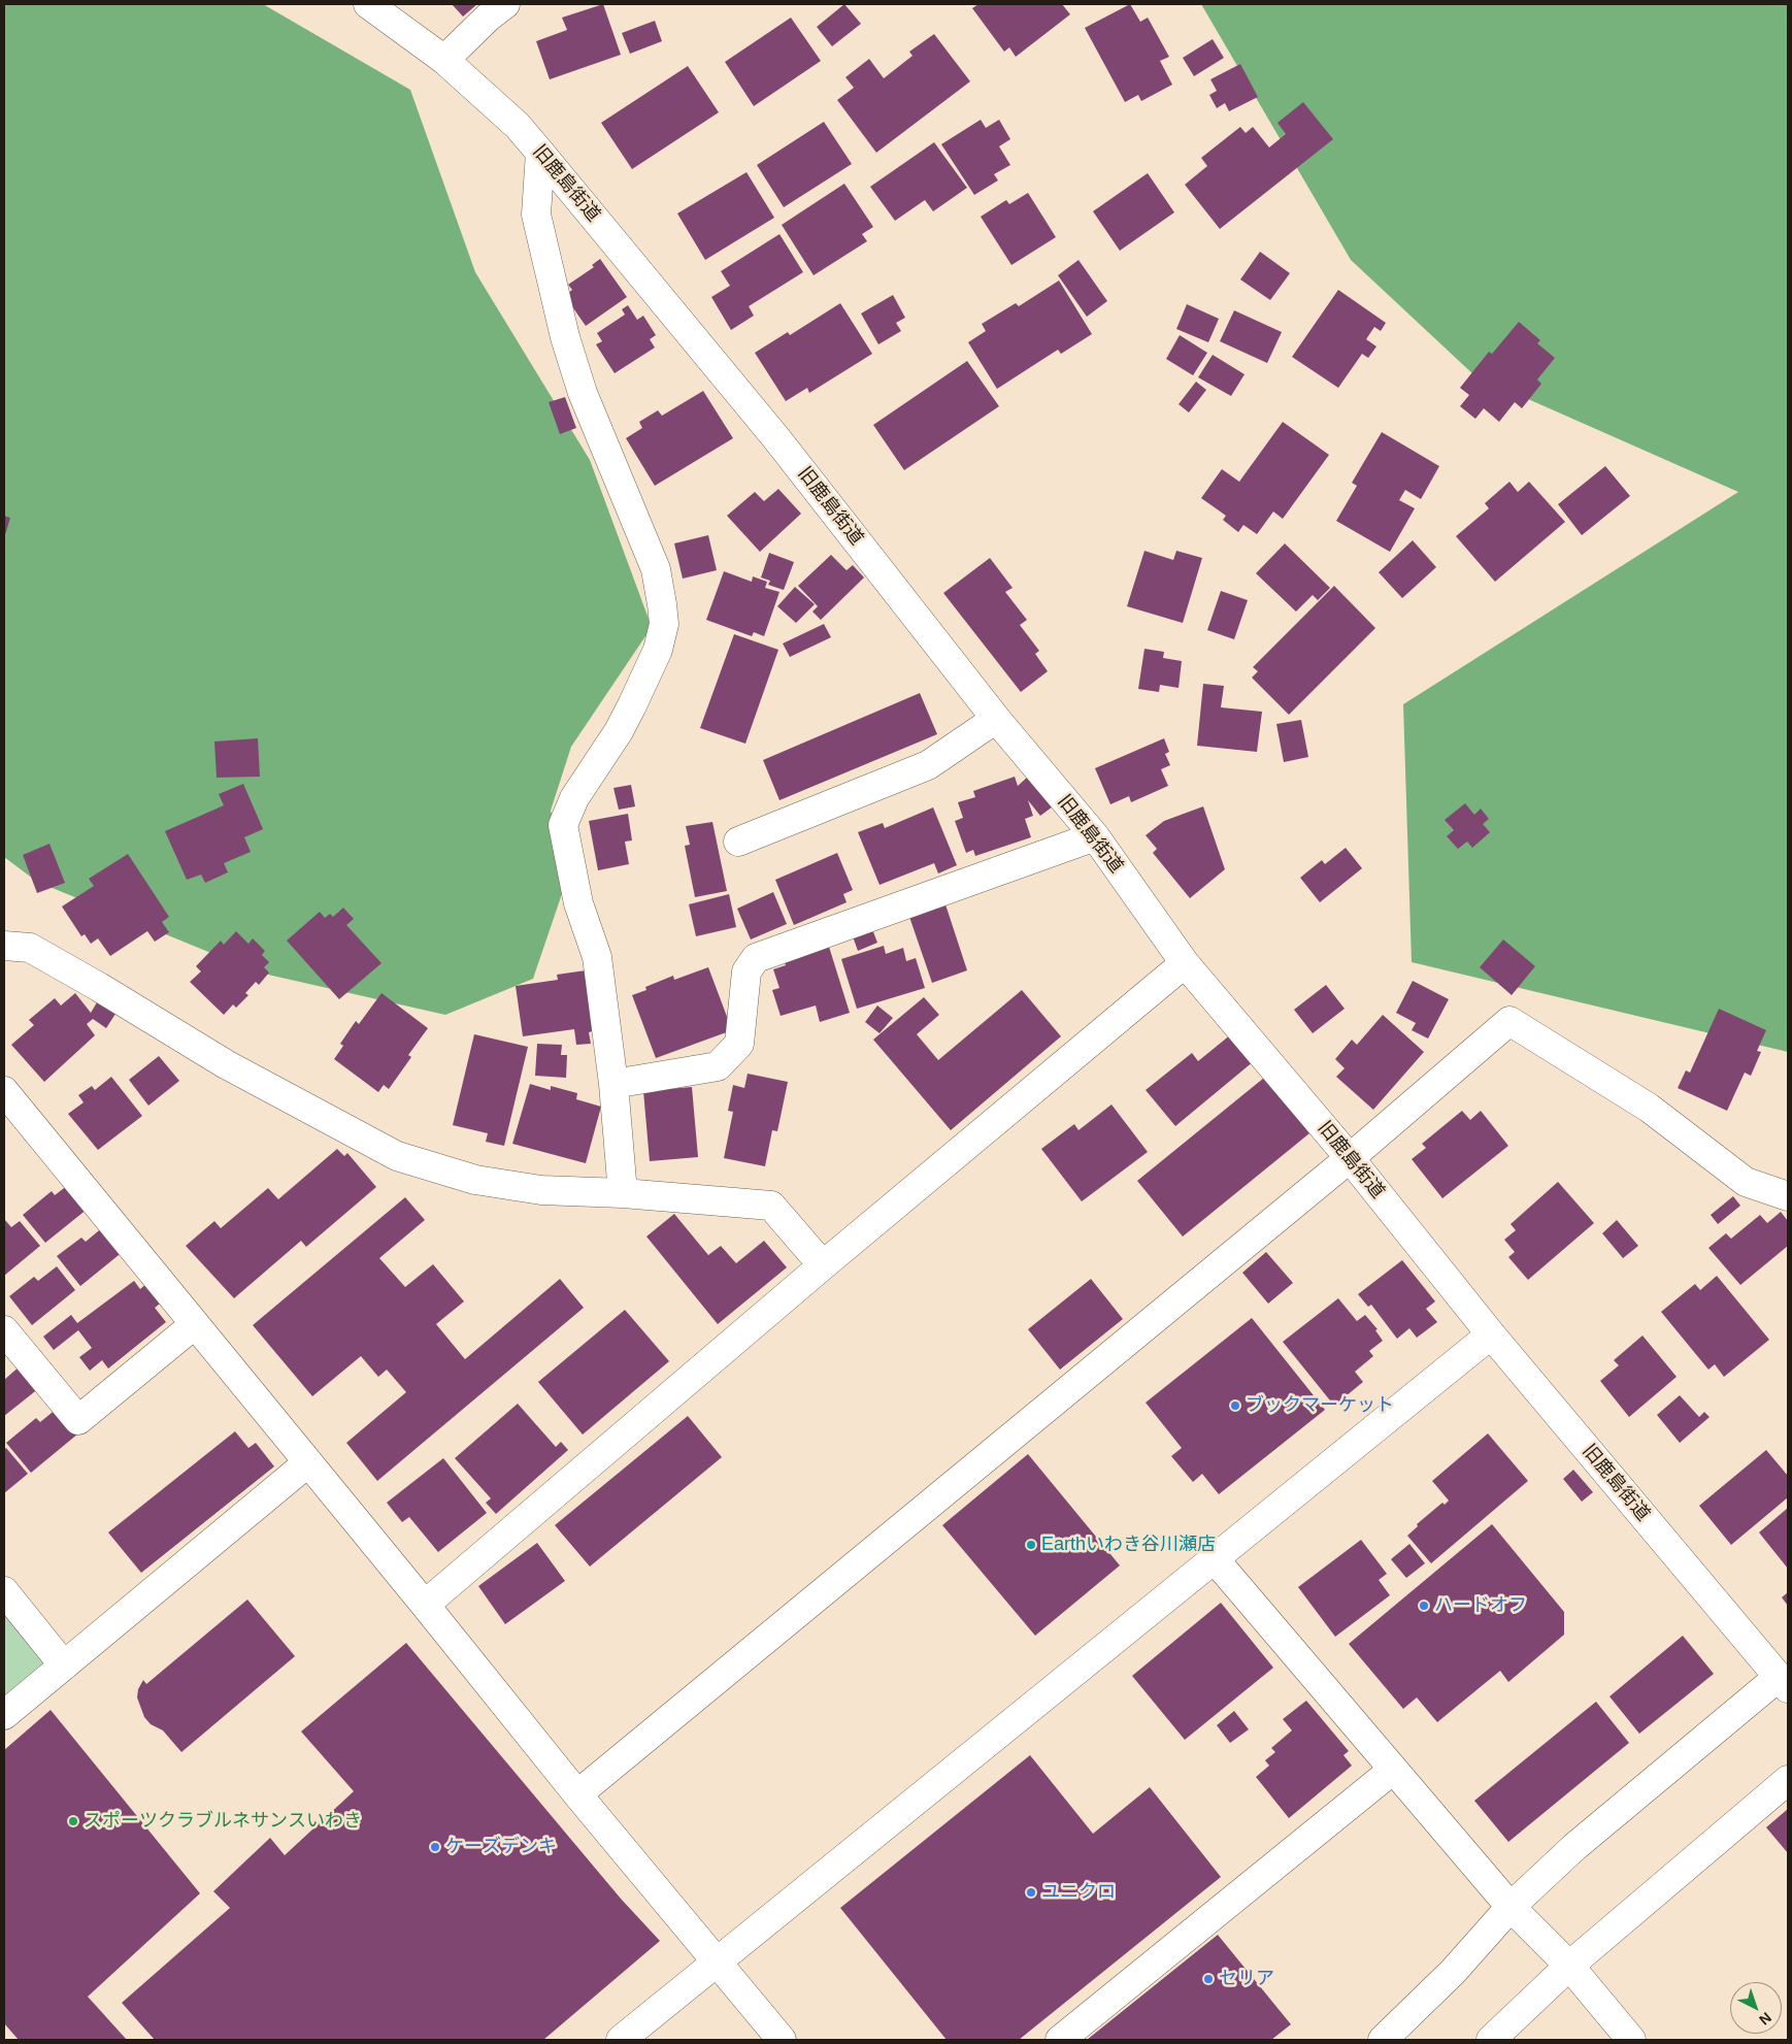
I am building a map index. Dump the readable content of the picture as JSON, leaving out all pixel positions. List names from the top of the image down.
{
  "streets": {
    "street": ["旧鹿島街道"]
  },
  "places": [
    "ブックマーケット",
    "Earthいわき谷川瀬店",
    "ハードオフ",
    "スポーツクラブルネサンスいわき",
    "ケーズデンキ",
    "ユニクロ",
    "セリア"
  ],
  "north": "bottom right"
}
